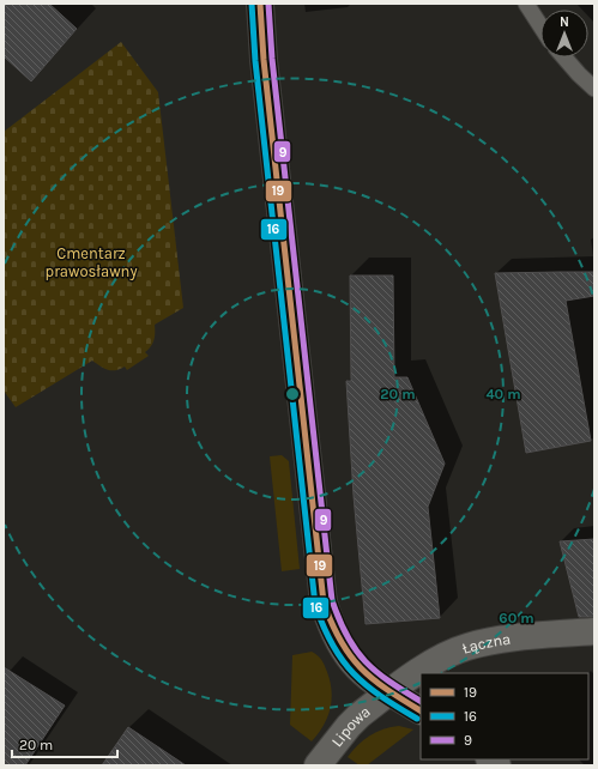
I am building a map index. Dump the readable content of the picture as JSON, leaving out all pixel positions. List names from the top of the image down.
{
  "streets": {
    "street": ["Łączna", "Lipowa"]
  },
  "crossings": [
    ["Łączna", "Lipowa"]
  ],
  "parks": ["Cmentarz prawosławny"],
  "lines": ["transit line 19", "transit line 16", "transit line 9"],
  "legend": ["19", "16", "9"],
  "scale_bar": "20 m",
  "north": "top",
  "rings": ["20 m", "40 m", "60 m"]
}
